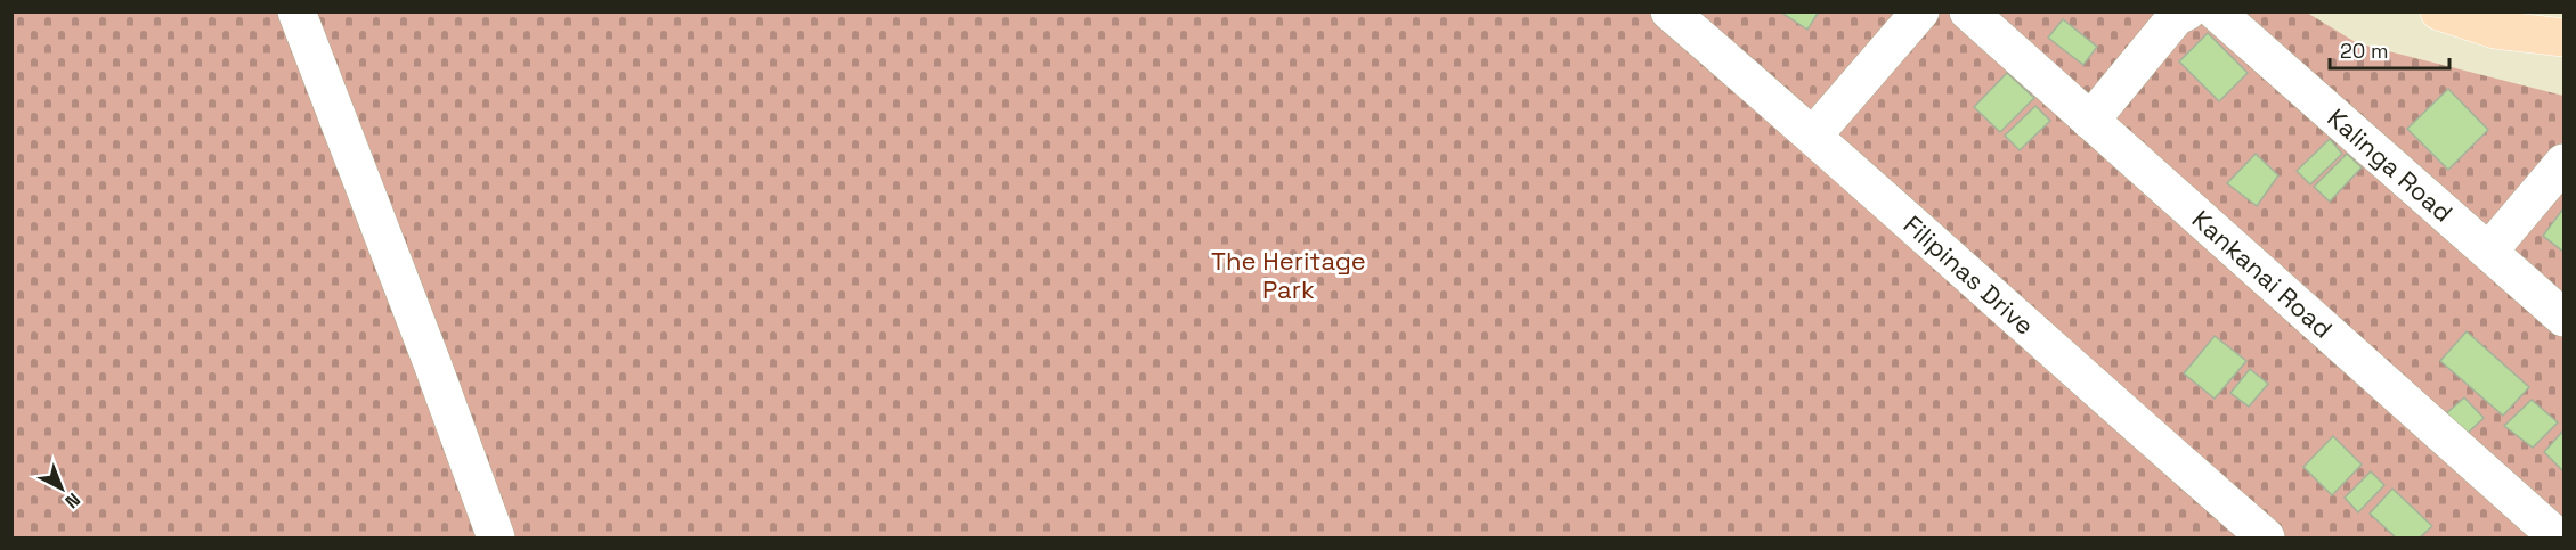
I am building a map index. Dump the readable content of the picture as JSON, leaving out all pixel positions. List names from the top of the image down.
{
  "streets": {
    "lane": ["Kalinga Road", "Filipinas Drive", "Kankanai Road"]
  },
  "parks": ["The Heritage Park"],
  "scale_bar": "20 m",
  "north": "bottom right"
}
